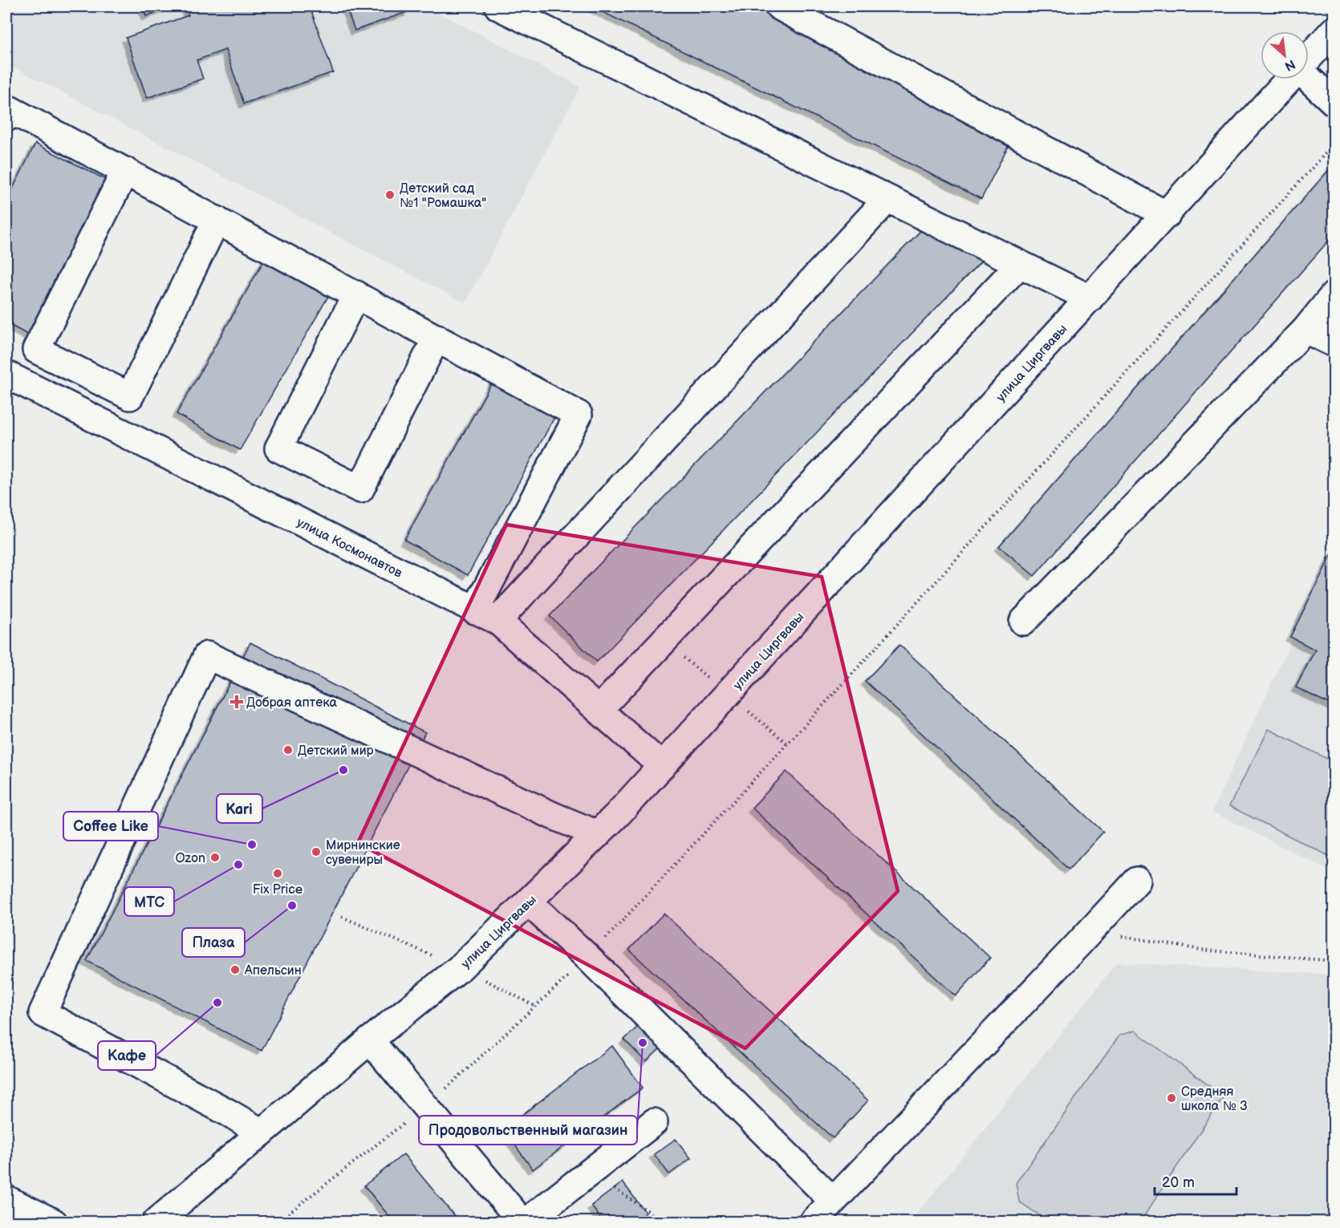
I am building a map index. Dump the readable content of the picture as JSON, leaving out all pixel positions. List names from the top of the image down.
{
  "streets": {
    "main road": ["улица Циргвавы", "улица Космонавтов"]
  },
  "crossings": [
    ["улица Циргвавы", "улица Космонавтов"]
  ],
  "places": {
    "other": [
      "Детский сад №1 \"Ромашка\"",
      "Детский мир",
      "Kari",
      "Coffee Like",
      "Мирнинские сувениры",
      "Ozon",
      "МТС",
      "Fix Price",
      "Плаза",
      "Апельсин",
      "Кафе",
      "Продовольственный магазин",
      "Средняя школа № 3"
    ],
    "health": ["Добрая аптека"]
  },
  "scale_bar": "20 m",
  "north": "bottom right"
}
